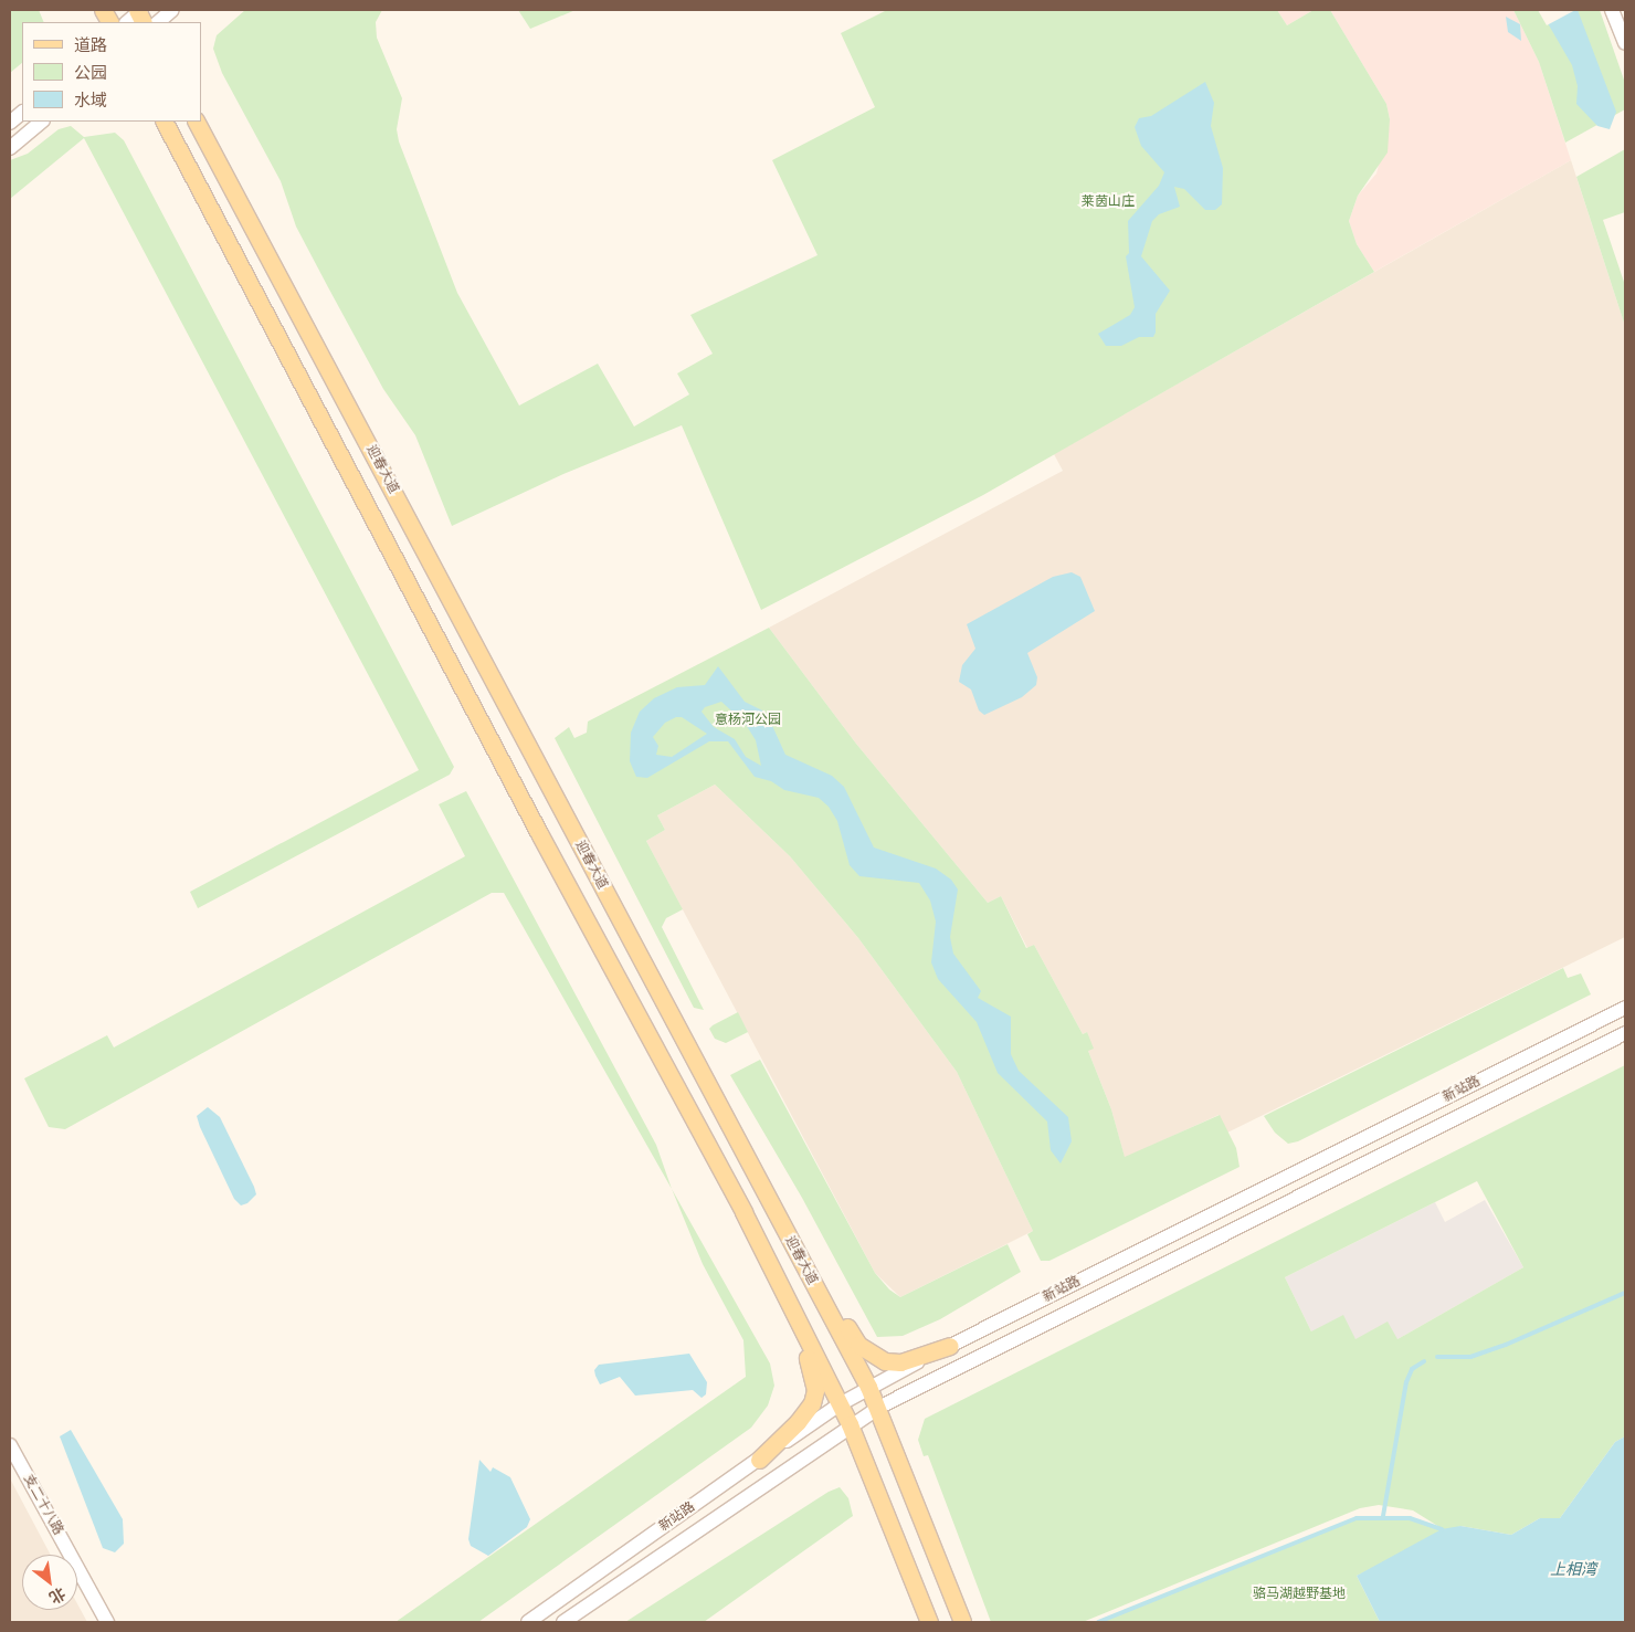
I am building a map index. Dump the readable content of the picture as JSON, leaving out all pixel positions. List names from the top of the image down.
{
  "streets": {
    "main road": ["迎春大道"],
    "street": ["新站路", "支二十八路"]
  },
  "crossings": [
    ["迎春大道", "新站路"]
  ],
  "water": ["上相湾"],
  "parks": ["莱茵山庄", "意杨河公园", "骆马湖越野基地"],
  "legend": ["道路", "公园", "水域"],
  "north": "bottom right"
}
